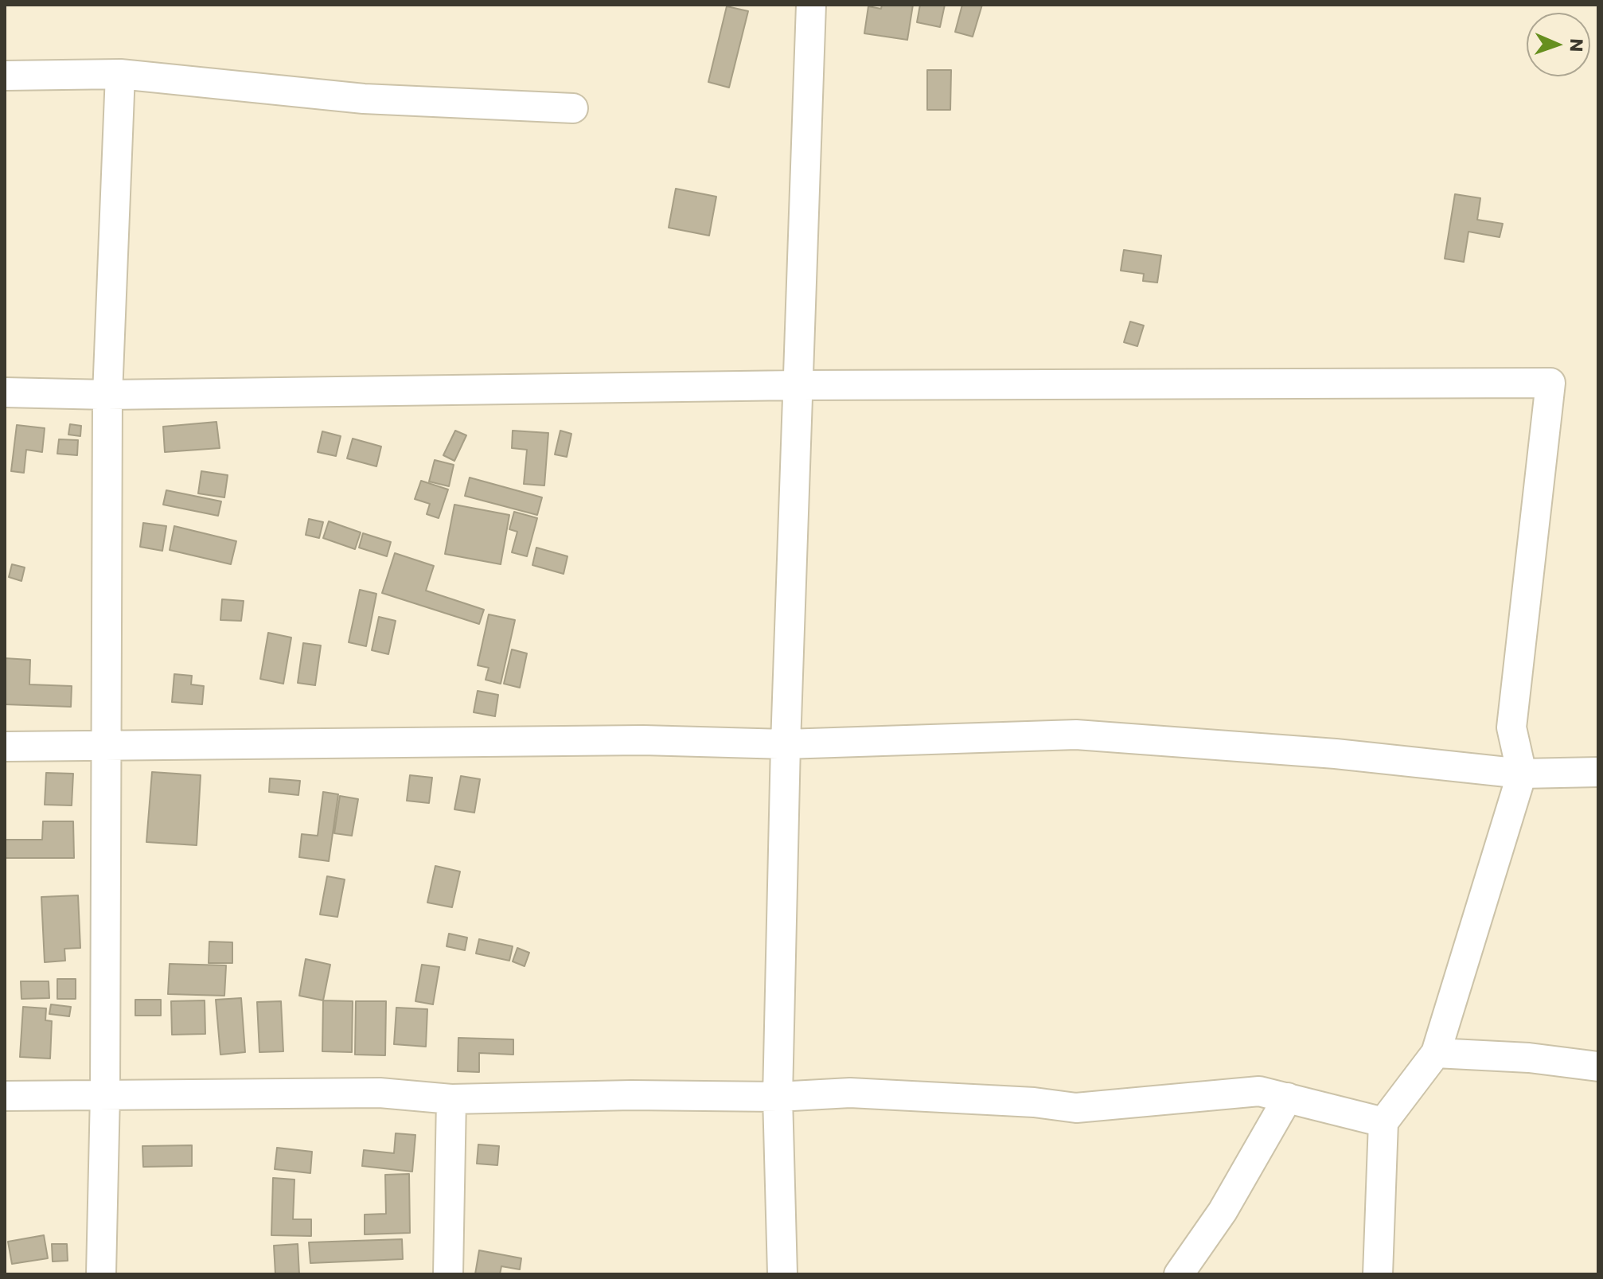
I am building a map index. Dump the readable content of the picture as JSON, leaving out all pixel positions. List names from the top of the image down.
{
  "north": "right"
}
